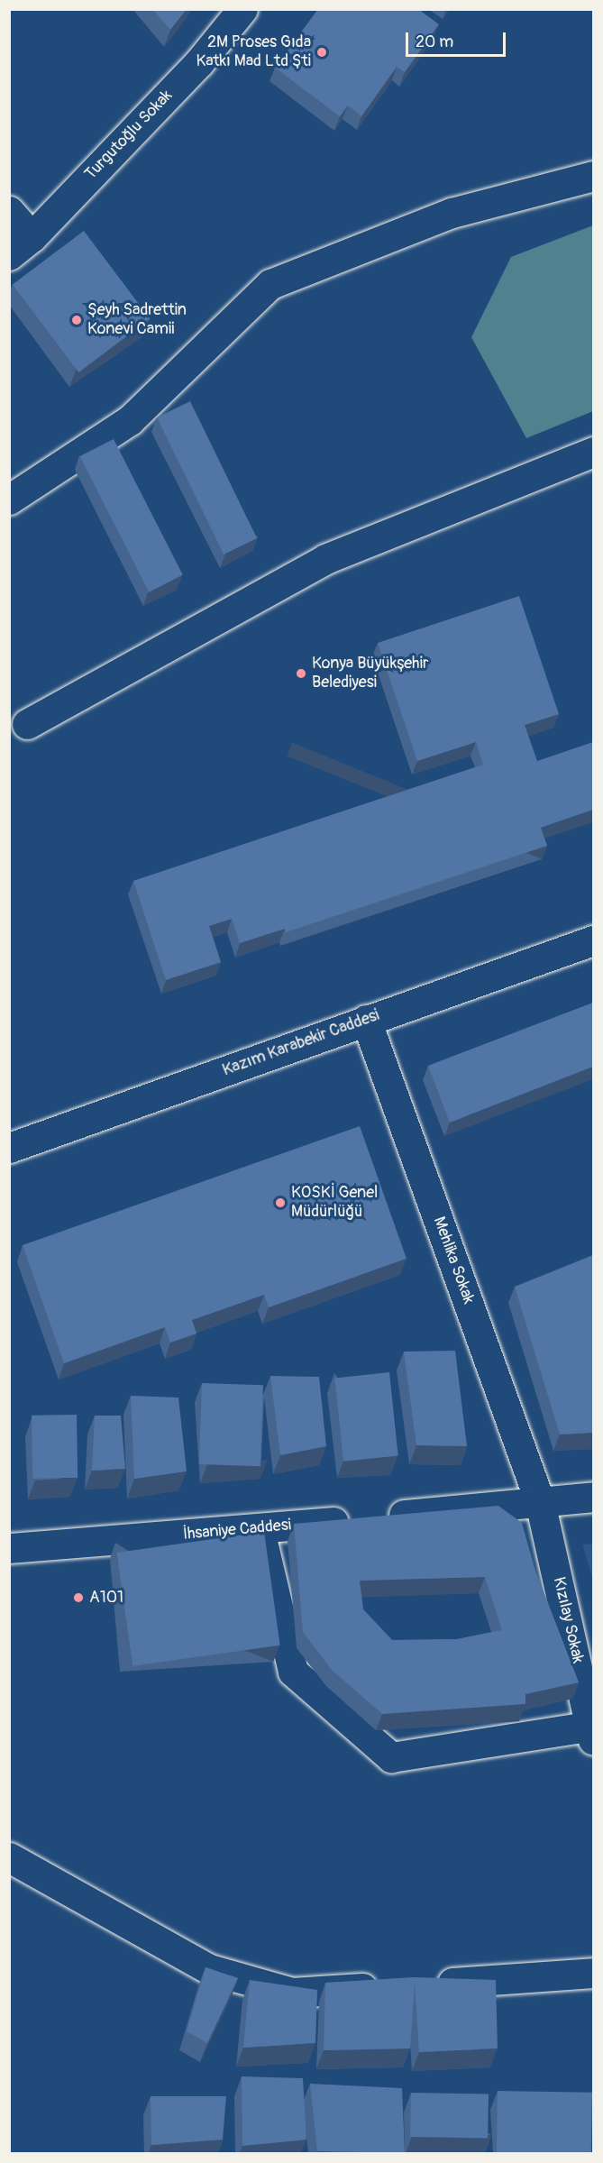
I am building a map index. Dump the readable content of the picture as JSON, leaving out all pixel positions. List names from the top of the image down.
{
  "streets": {
    "street": [
      "Turgutoğlu Sokak",
      "Kazım Karabekir Caddesi",
      "Mehlika Sokak",
      "İhsaniye Caddesi",
      "Kızılay Sokak"
    ]
  },
  "crossings": [
    ["Kazım Karabekir Caddesi", "Mehlika Sokak"],
    ["Mehlika Sokak", "İhsaniye Caddesi"],
    ["Mehlika Sokak", "Kızılay Sokak"],
    ["İhsaniye Caddesi", "Kızılay Sokak"]
  ],
  "places": [
    "2M Proses Gıda Katkı Mad Ltd Şti",
    "Şeyh Sadrettin Konevi Camii",
    "Konya Büyükşehir Belediyesi",
    "KOSKİ Genel Müdürlüğü",
    "A101"
  ],
  "scale_bar": "20 m"
}
